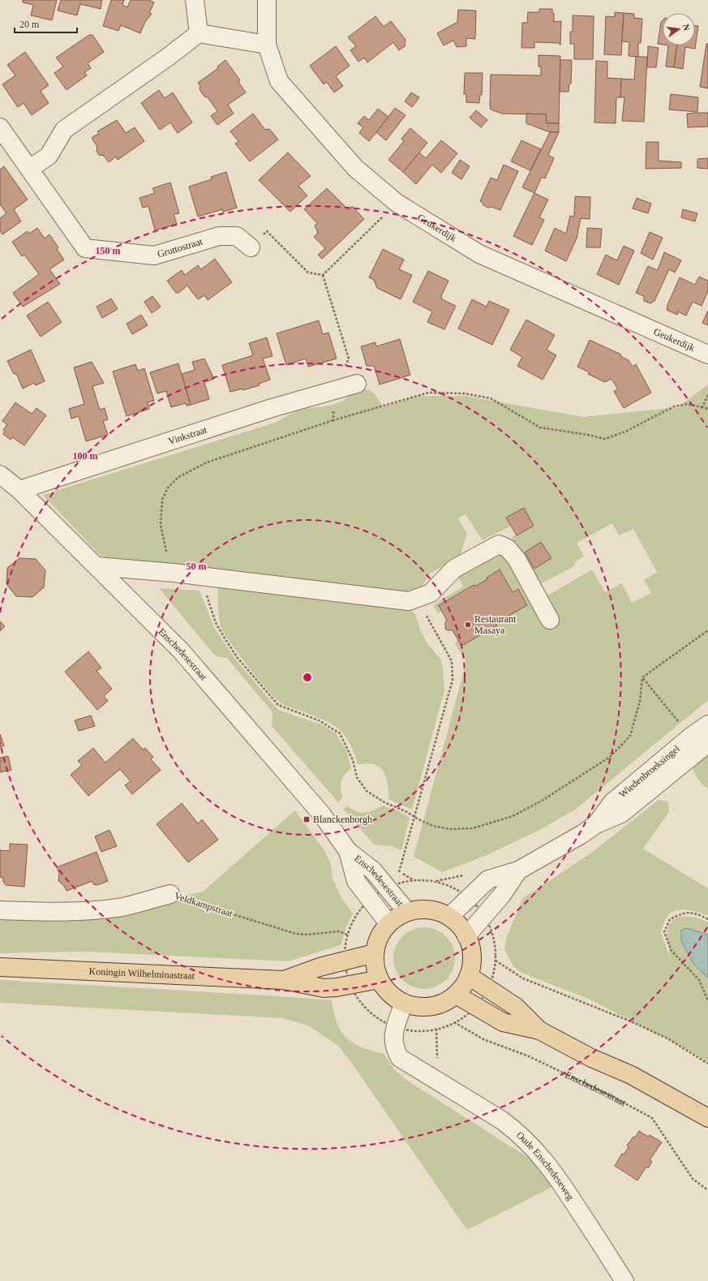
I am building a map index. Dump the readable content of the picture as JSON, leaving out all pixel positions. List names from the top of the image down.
{
  "streets": {
    "main road": ["Koningin Wilhelminastraat"],
    "street": [
      "Geukerdijk",
      "Gruttostraat",
      "Vinkstraat",
      "Enschedesestraat",
      "Wiedenbroeksingel",
      "Veldkampstraat",
      "Oude Enschedeseweg"
    ]
  },
  "crossings": [
    ["Vinkstraat", "Enschedesestraat"],
    ["Enschedesestraat", "Wiedenbroeksingel"],
    ["Enschedesestraat", "Koningin Wilhelminastraat"],
    ["Enschedesestraat", "Oude Enschedeseweg"],
    ["Wiedenbroeksingel", "Koningin Wilhelminastraat"],
    ["Wiedenbroeksingel", "Oude Enschedeseweg"],
    ["Koningin Wilhelminastraat", "Oude Enschedeseweg"]
  ],
  "places": {
    "other": ["Restaurant Masaya"],
    "transit": ["Blanckenborgh"]
  },
  "scale_bar": "20 m",
  "north": "right",
  "rings": ["150 m", "100 m", "50 m"]
}
